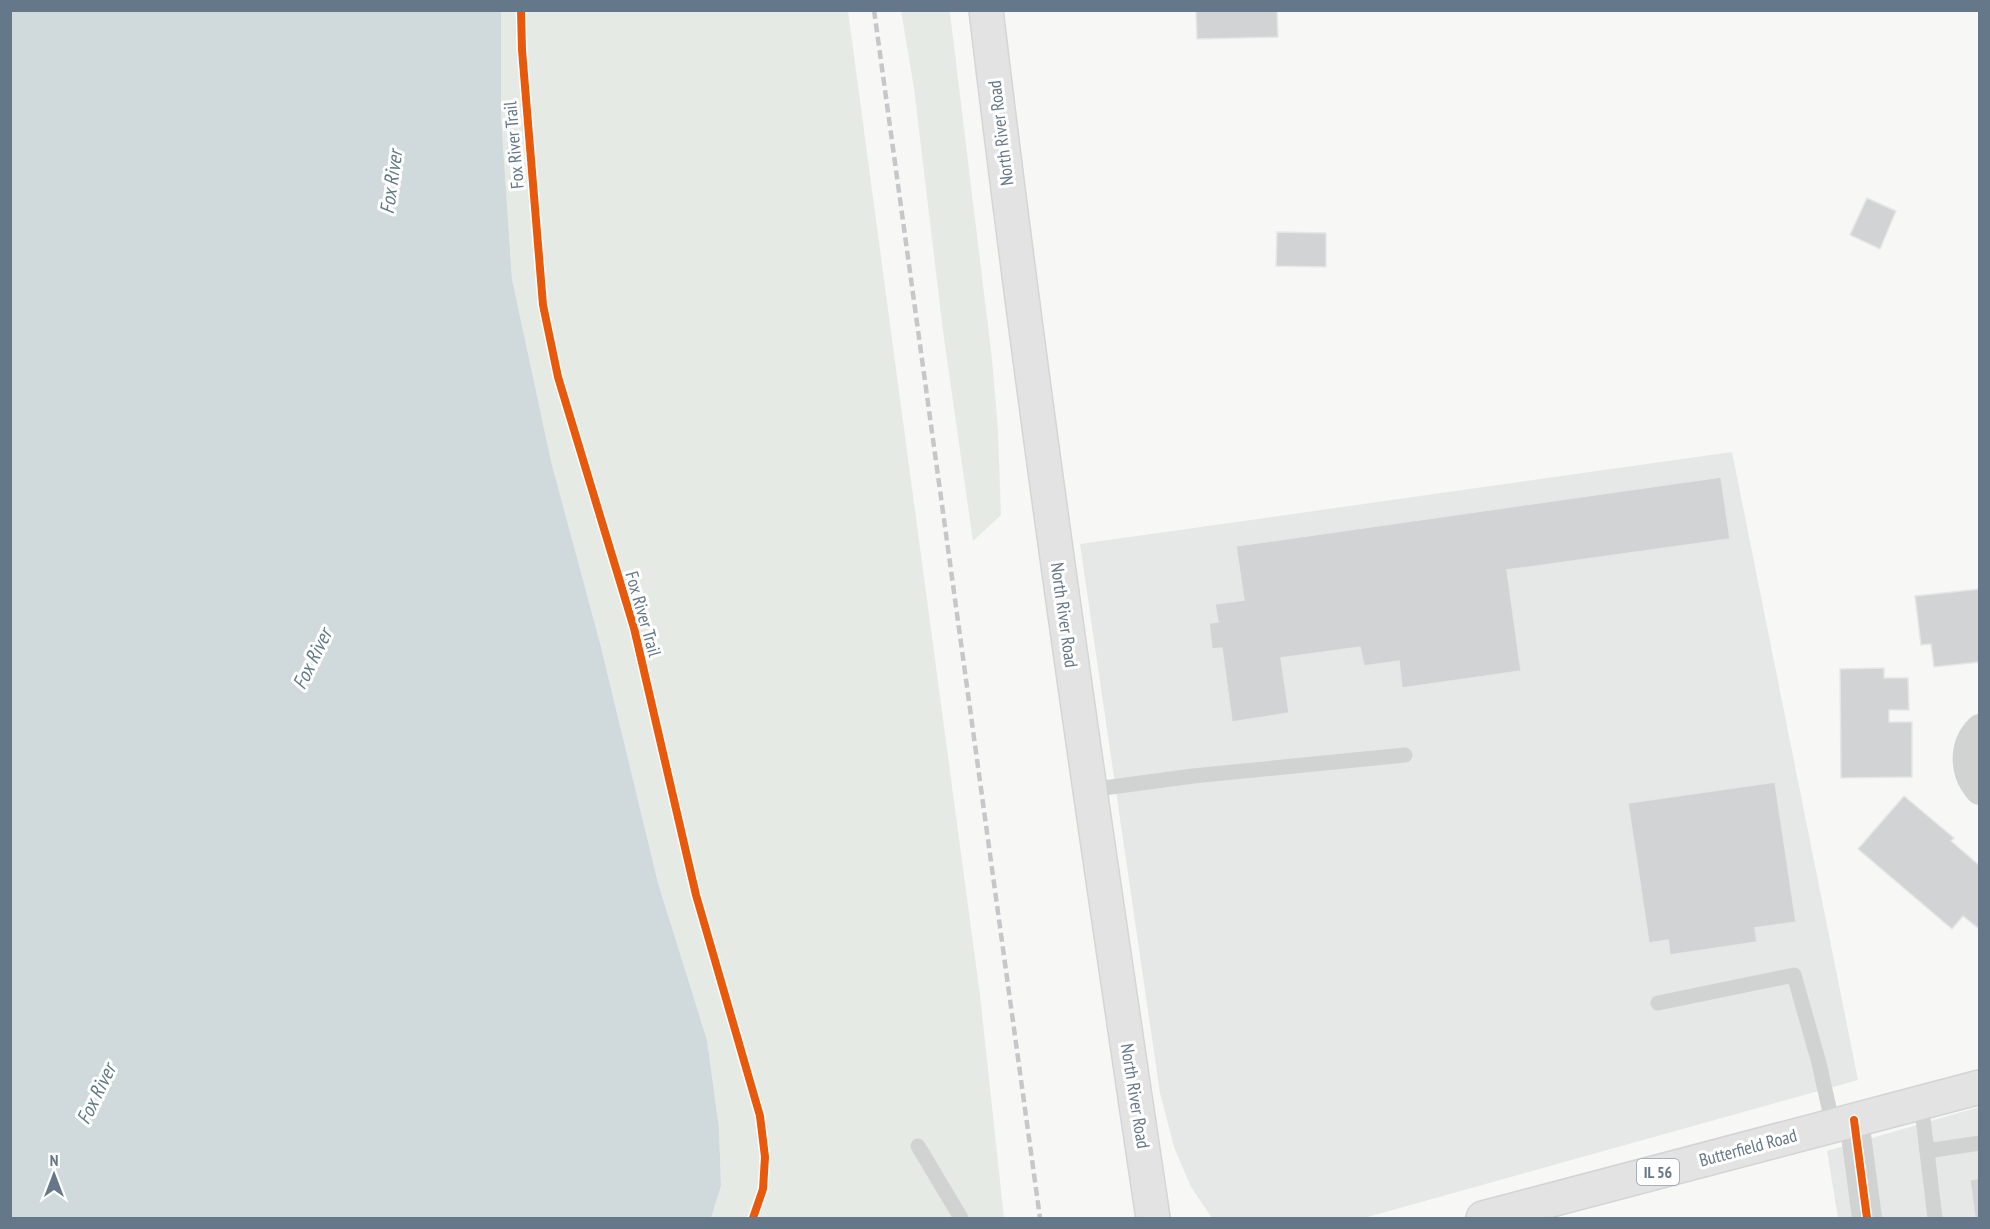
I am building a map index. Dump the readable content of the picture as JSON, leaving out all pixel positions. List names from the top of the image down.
{
  "streets": {
    "main road": ["North River Road", "Butterfield Road", "IL 56"],
    "cycle path": ["Fox River Trail"]
  },
  "water": ["Fox River"],
  "north": "top"
}
